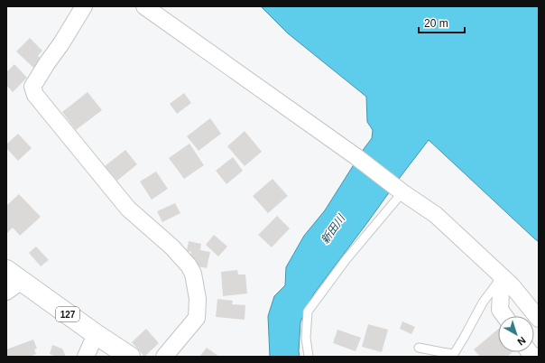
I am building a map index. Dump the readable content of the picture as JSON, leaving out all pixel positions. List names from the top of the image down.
{
  "streets": {
    "highway": ["127"]
  },
  "water": ["新田川"],
  "scale_bar": "20 m",
  "north": "bottom right"
}
